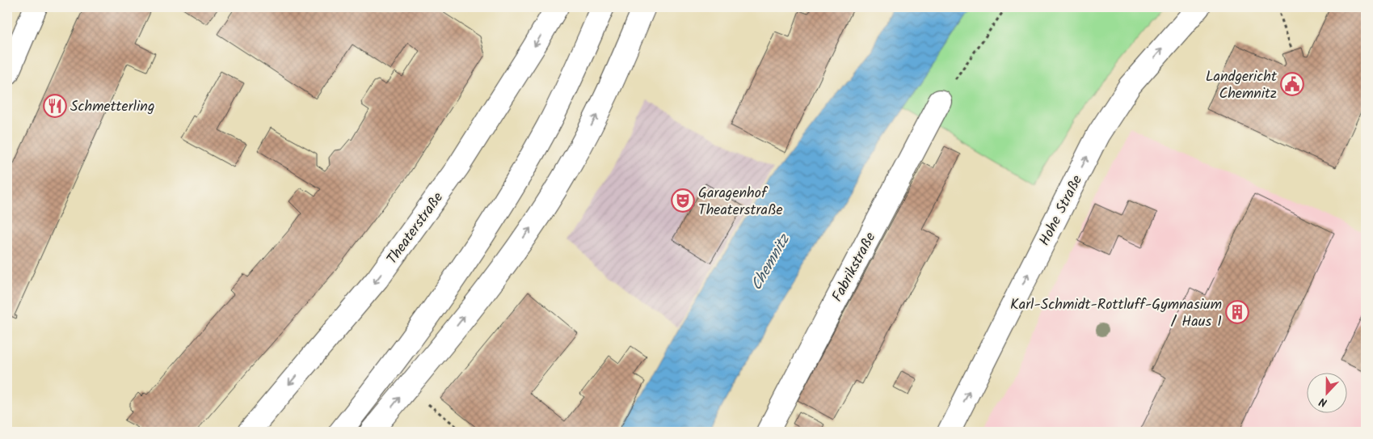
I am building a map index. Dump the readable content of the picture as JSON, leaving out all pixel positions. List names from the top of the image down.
{
  "streets": {
    "main road": ["Hohe Straße", "Theaterstraße", "Fabrikstraße"]
  },
  "one_way": ["Hohe Straße"],
  "water": ["Chemnitz"],
  "places": {
    "public building": ["Landgericht Chemnitz"],
    "restaurant": ["Schmetterling"],
    "theatre": ["Garagenhof Theaterstraße"],
    "building": ["Karl-Schmidt-Rottluff-Gymnasium / Haus 1"]
  },
  "north": "bottom"
}
